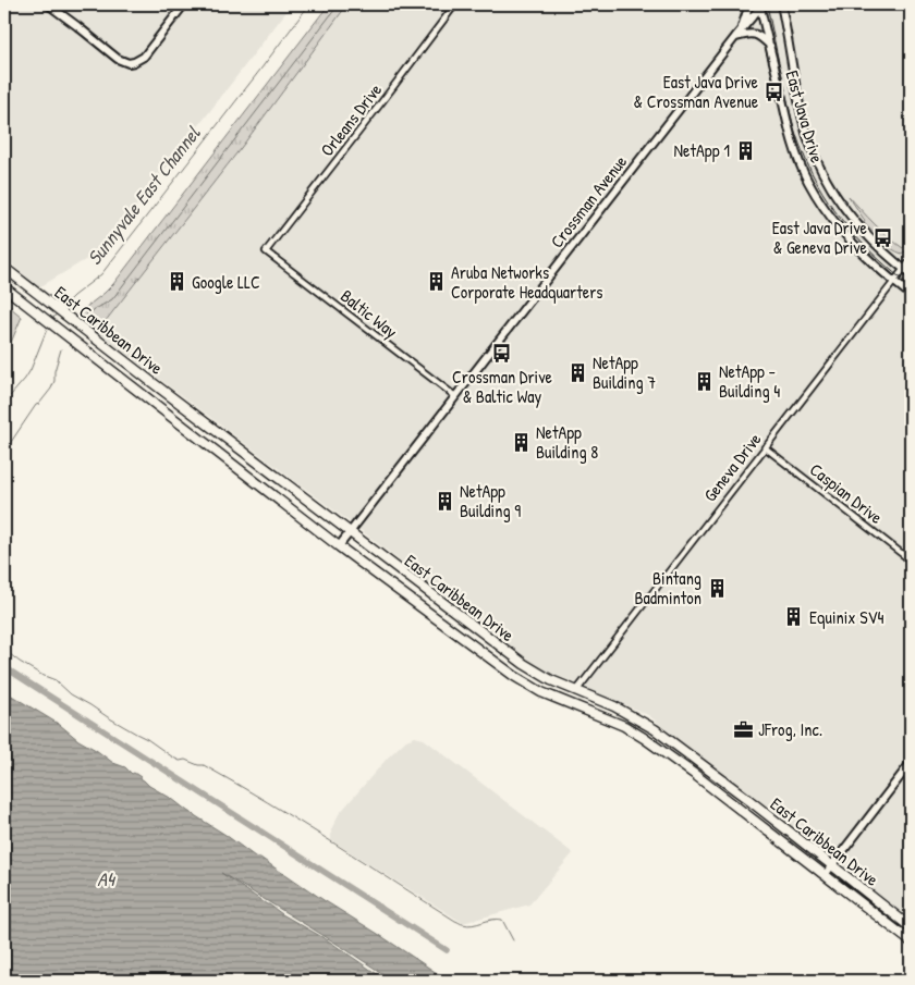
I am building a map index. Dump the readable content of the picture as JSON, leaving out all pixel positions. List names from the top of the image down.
{
  "streets": {
    "main road": ["East Caribbean Drive"],
    "street": [
      "East Java Drive",
      "Orleans Drive",
      "Crossman Avenue",
      "Baltic Way",
      "Geneva Drive",
      "Caspian Drive"
    ]
  },
  "crossings": [
    ["East Java Drive", "Crossman Avenue"],
    ["East Java Drive", "Geneva Drive"],
    ["Orleans Drive", "Baltic Way"],
    ["Crossman Avenue", "Baltic Way"],
    ["Crossman Avenue", "East Caribbean Drive"],
    ["East Caribbean Drive", "Geneva Drive"],
    ["Geneva Drive", "Caspian Drive"]
  ],
  "water": ["Sunnyvale East Channel", "A4"],
  "places": {
    "bus stop": ["East Java Drive & Crossman Avenue", "East Java Drive & Geneva Drive", "Crossman Drive & Baltic Way"],
    "building": [
      "NetApp 1",
      "Google LLC",
      "Aruba Networks Corporate Headquarters",
      "NetApp Building 7",
      "NetApp - Building 4",
      "NetApp Building 8",
      "NetApp Building 9",
      "Bintang Badminton",
      "Equinix SV4"
    ],
    "office": ["JFrog, Inc."]
  }
}
